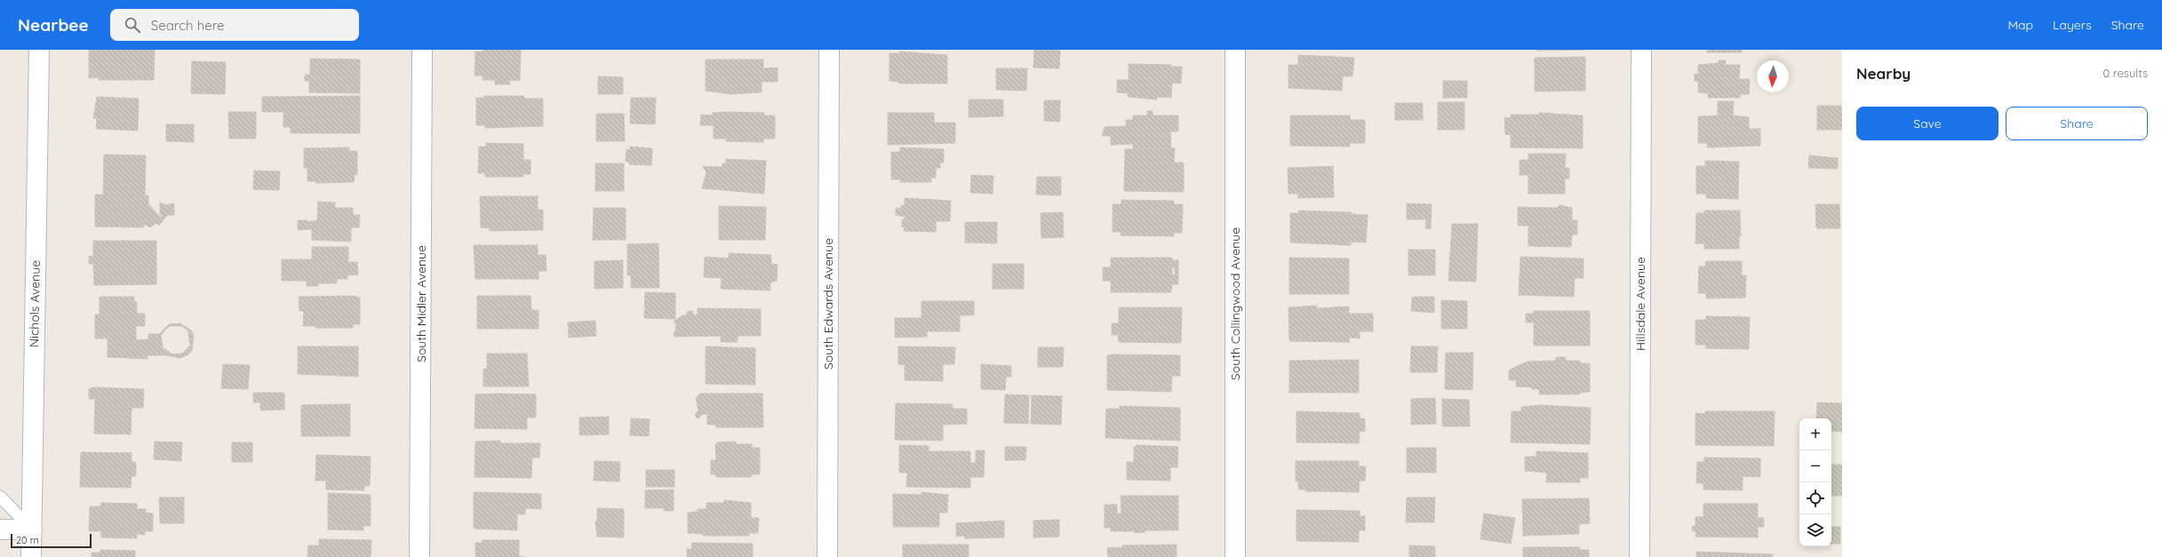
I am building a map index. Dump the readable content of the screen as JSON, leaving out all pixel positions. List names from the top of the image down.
{
  "streets": {
    "street": [
      "Nichols Avenue",
      "South Midler Avenue",
      "South Edwards Avenue",
      "South Collingwood Avenue",
      "Hillsdale Avenue"
    ]
  },
  "scale_bar": "20 m",
  "north": "bottom",
  "page": {
    "header": "Nearbee",
    "search": "Search here",
    "nav": ["Map", "Layers", "Share"],
    "heading": ["Nearby", "0 results"],
    "buttons": ["Save", "Share"],
    "map_buttons": ["+", "−"],
    "scale": "20 m"
  }
}
